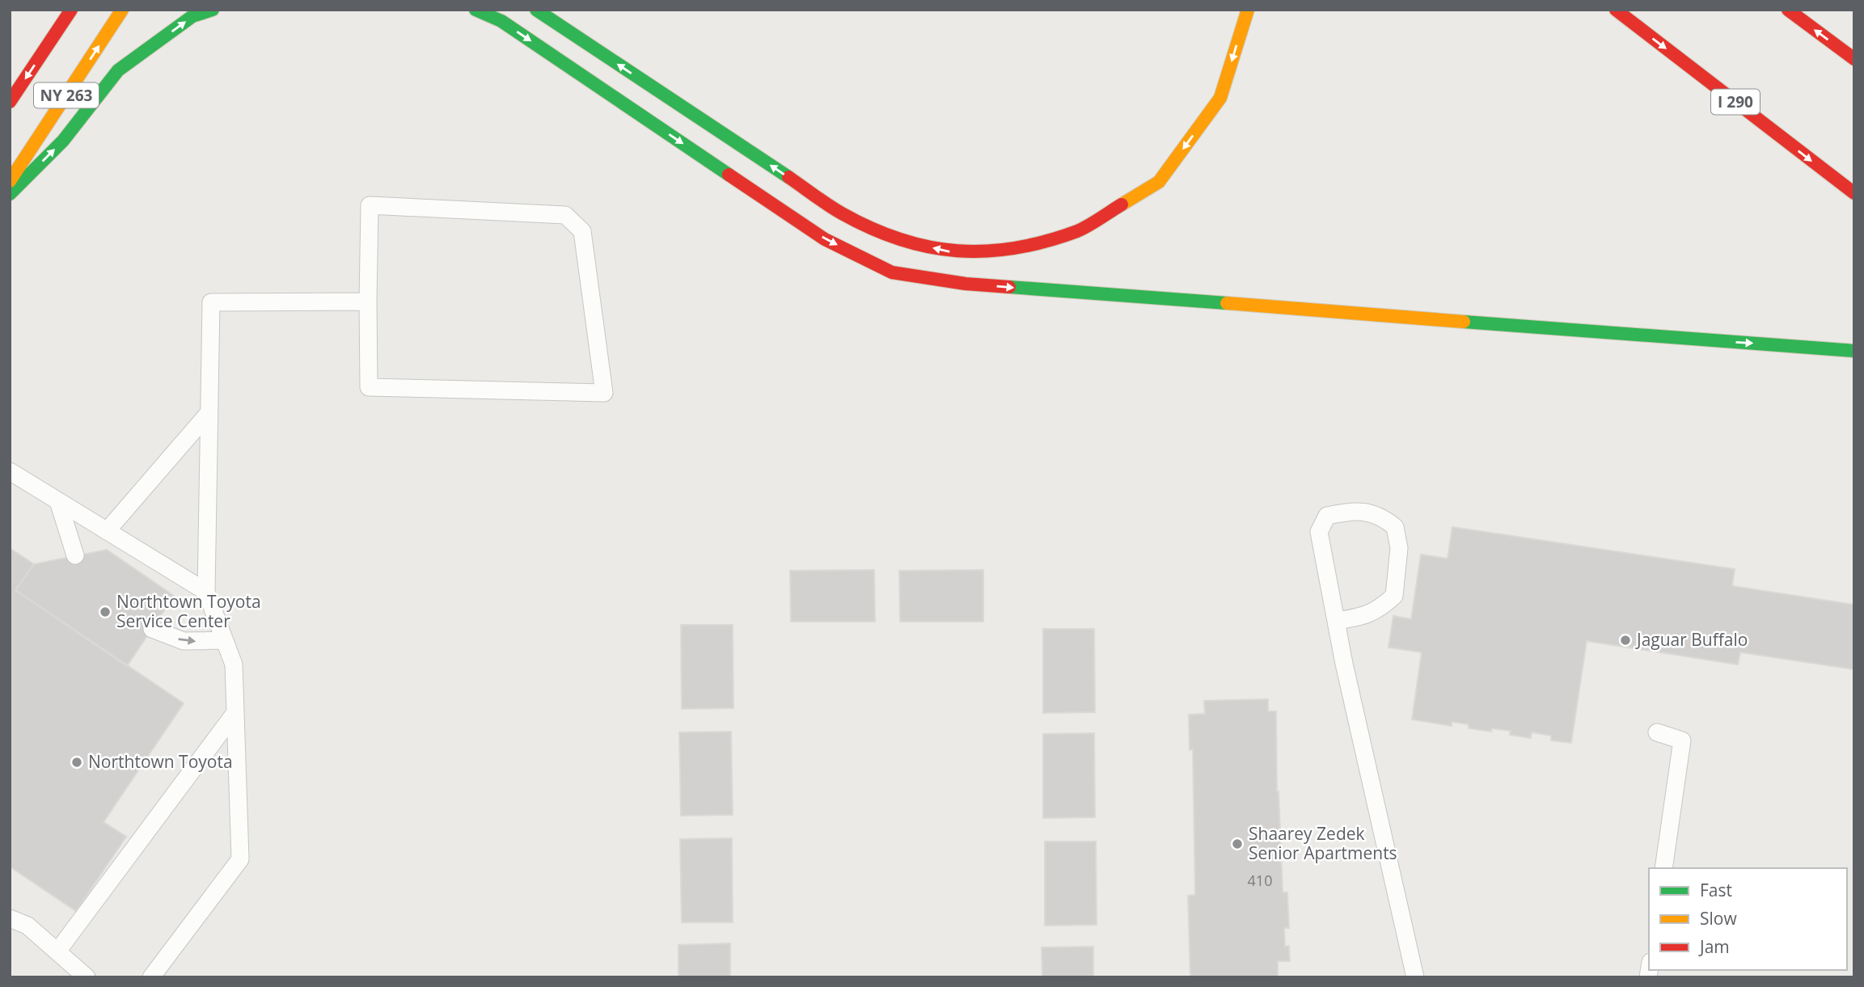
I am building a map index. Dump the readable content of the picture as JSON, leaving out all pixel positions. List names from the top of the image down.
{
  "streets": {
    "main road": ["NY 263", "I 290"]
  },
  "places": [
    "Northtown Toyota Service Center",
    "Jaguar Buffalo",
    "Northtown Toyota",
    "Shaarey Zedek Senior Apartments"
  ],
  "house_numbers": ["410"],
  "legend": ["Fast", "Slow", "Jam"]
}
